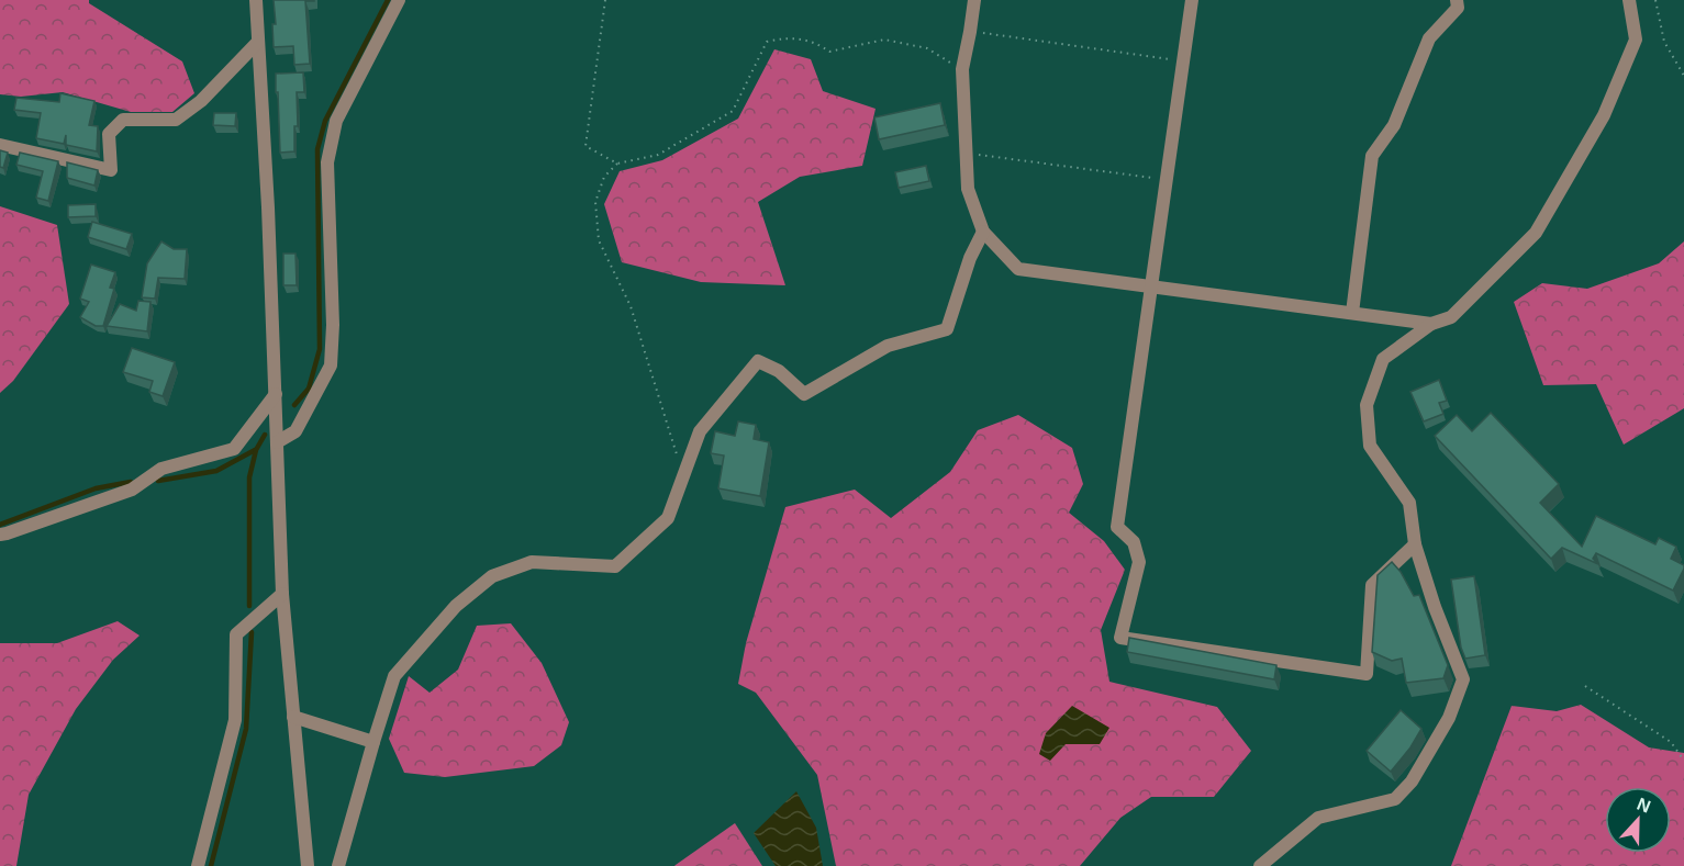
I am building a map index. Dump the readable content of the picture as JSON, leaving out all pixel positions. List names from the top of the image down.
{
  "north": "top"
}
